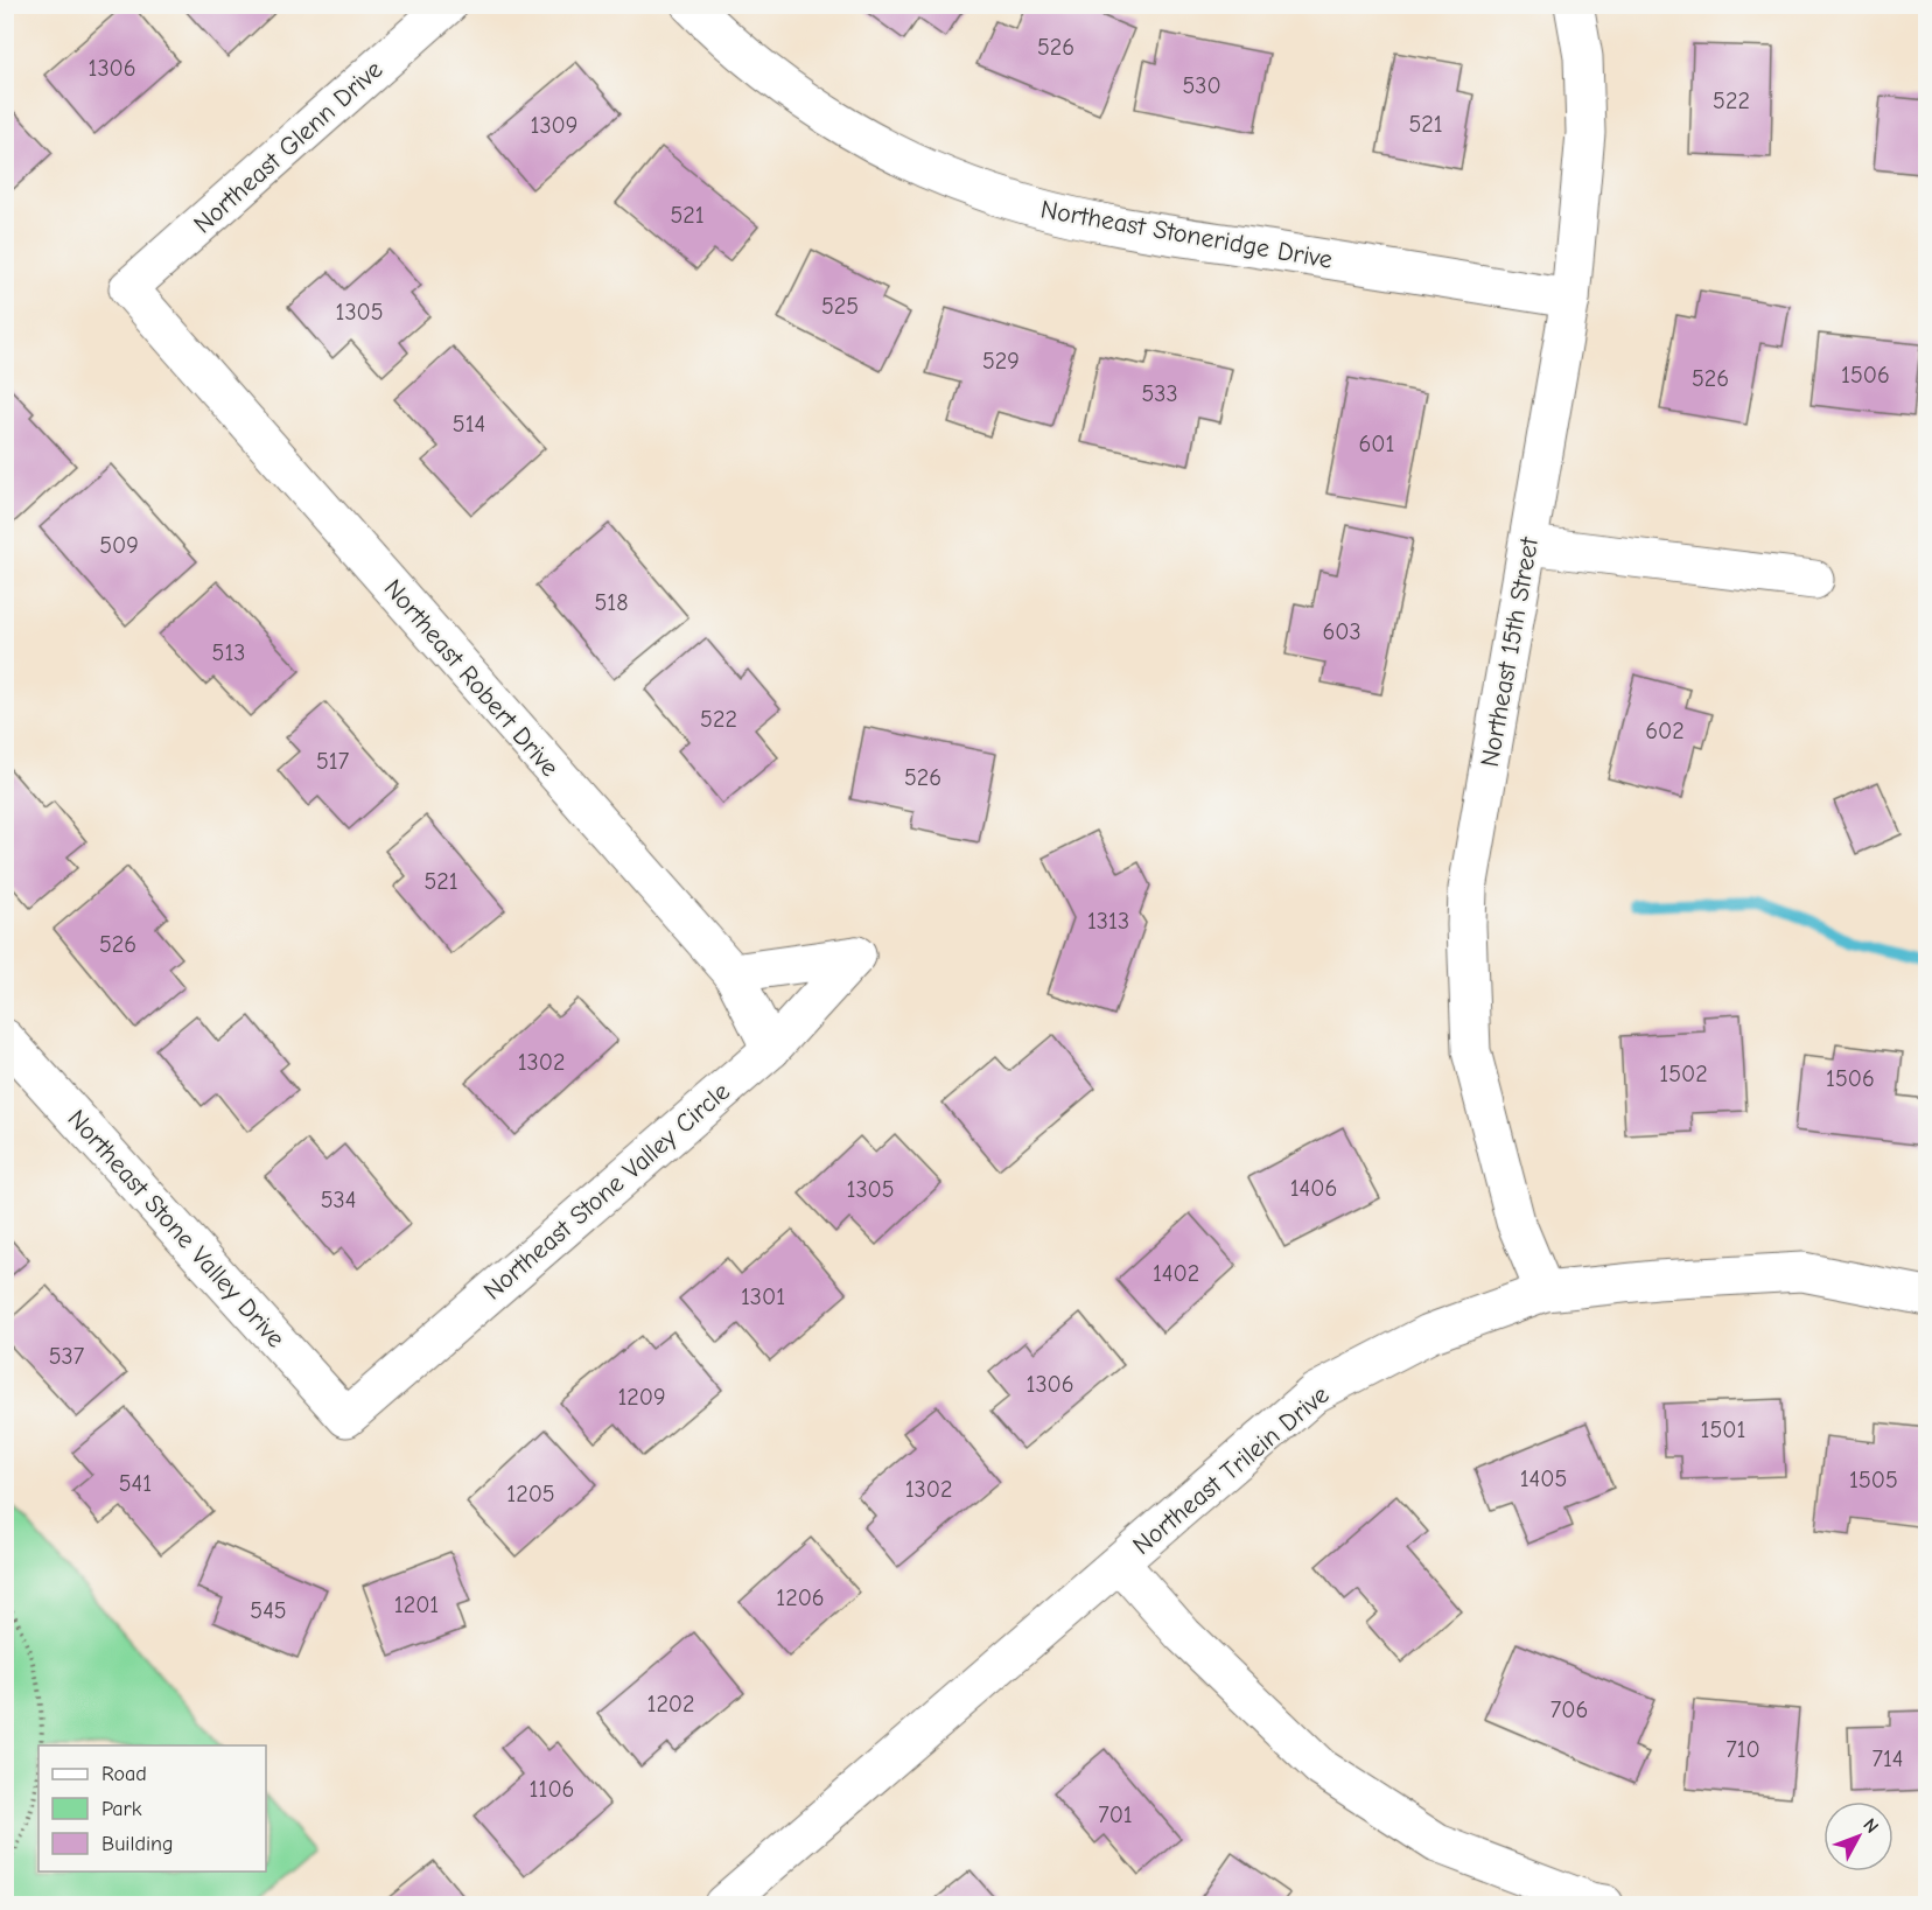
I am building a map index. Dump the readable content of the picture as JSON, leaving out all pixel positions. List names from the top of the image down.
{
  "streets": {
    "street": [
      "Northeast Glenn Drive",
      "Northeast Stoneridge Drive",
      "Northeast 15th Street",
      "Northeast Robert Drive",
      "Northeast Stone Valley Circle",
      "Northeast Stone Valley Drive",
      "Northeast Trilein Drive"
    ]
  },
  "crossings": [
    ["Northeast Glenn Drive", "Northeast Robert Drive"],
    ["Northeast Stoneridge Drive", "Northeast 15th Street"],
    ["Northeast 15th Street", "Northeast Trilein Drive"],
    ["Northeast Robert Drive", "Northeast Stone Valley Circle"],
    ["Northeast Stone Valley Circle", "Northeast Stone Valley Drive"]
  ],
  "house_numbers": [
    "526",
    "1306",
    "530",
    "522",
    "521",
    "1309",
    "521",
    "525",
    "1305",
    "529",
    "1506",
    "526",
    "533",
    "514",
    "601",
    "509",
    "518",
    "603",
    "513",
    "522",
    "602",
    "517",
    "526",
    "521",
    "1313",
    "526",
    "1302",
    "1502",
    "1506",
    "1406",
    "1305",
    "534",
    "1402",
    "1301",
    "537",
    "1306",
    "1209",
    "1501",
    "1405",
    "1505",
    "541",
    "1302",
    "1205",
    "1206",
    "1201",
    "545",
    "1202",
    "706",
    "710",
    "714",
    "1106",
    "701"
  ],
  "legend": ["Road", "Park", "Building"],
  "north": "top right"
}
